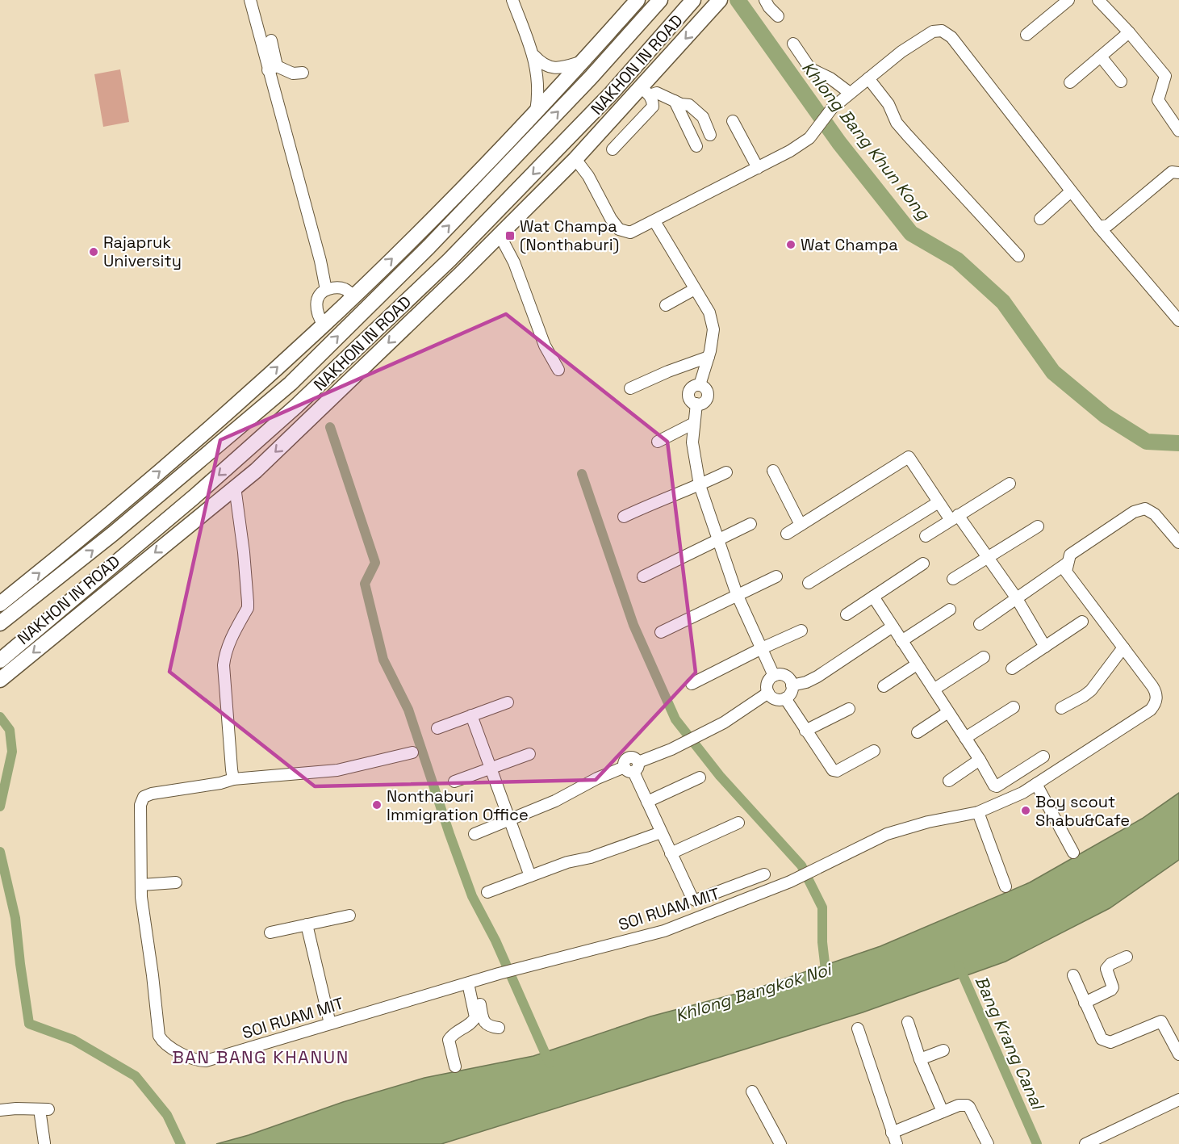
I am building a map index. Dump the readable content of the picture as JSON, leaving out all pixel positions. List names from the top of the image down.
{
  "streets": {
    "main road": ["NAKHON IN ROAD"],
    "street": ["SOI RUAM MIT"]
  },
  "districts": ["BAN BANG KHANUN"],
  "water": ["Khlong Bang Khun Kong", "Khlong Bangkok Noi", "Bang Krang Canal"],
  "places": {
    "transit": ["Wat Champa (Nonthaburi)"],
    "other": [
      "Wat Champa",
      "Rajapruk University",
      "Nonthaburi Immigration Office",
      "Boy scout Shabu&Cafe"
    ]
  }
}
